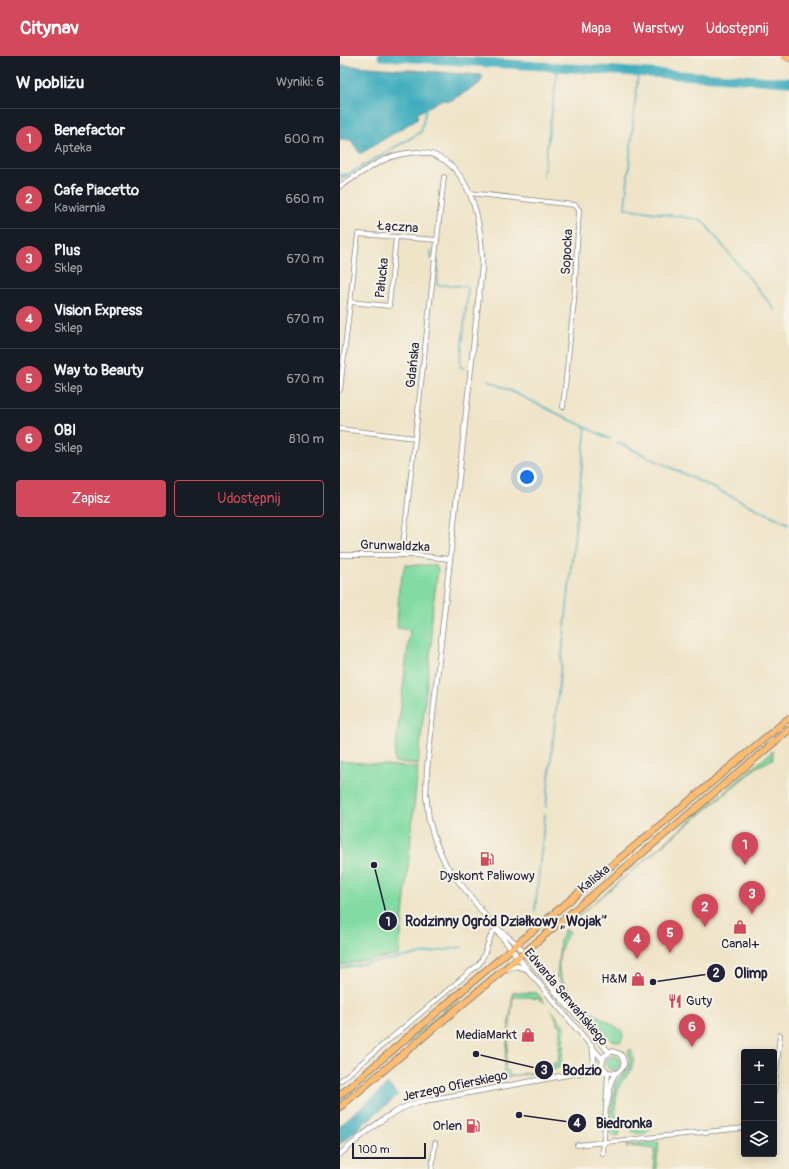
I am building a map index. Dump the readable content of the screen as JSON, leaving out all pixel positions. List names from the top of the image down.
{
  "streets": {
    "main road": ["Kaliska"],
    "street": [
      "Łączna",
      "Sopocka",
      "Pałucka",
      "Gdańska",
      "Grunwaldzka",
      "Edwarda Serwańskiego",
      "Jerzego Ofierskiego"
    ]
  },
  "crossings": [
    ["Łączna", "Pałucka"],
    ["Łączna", "Gdańska"],
    ["Gdańska", "Grunwaldzka"],
    ["Kaliska", "Edwarda Serwańskiego"]
  ],
  "places": {
    "fuel station": ["Dyskont Paliwowy", "Orlen"],
    "other": [
      "Rodzinny Ogród Działkowy „Wojak”",
      "Olimp",
      "Bodzio",
      "Biedronka"
    ],
    "shop": ["Canal+", "H&M", "MediaMarkt"],
    "restaurant": ["Guty"]
  },
  "scale_bar": "100 m",
  "page": {
    "header": "Citynav",
    "nav": ["Mapa", "Warstwy", "Udostępnij"],
    "heading": ["W pobliżu", "Wyniki: 6"],
    "list": [
      {
        "mark": "1",
        "name": "Benefactor",
        "note": "Apteka",
        "value": "600 m"
      },
      {
        "mark": "2",
        "name": "Cafe Piacetto",
        "note": "Kawiarnia",
        "value": "660 m"
      },
      {
        "mark": "3",
        "name": "Plus",
        "note": "Sklep",
        "value": "670 m"
      },
      {
        "mark": "4",
        "name": "Vision Express",
        "note": "Sklep",
        "value": "670 m"
      },
      {
        "mark": "5",
        "name": "Way to Beauty",
        "note": "Sklep",
        "value": "670 m"
      },
      {
        "mark": "6",
        "name": "OBI",
        "note": "Sklep",
        "value": "810 m"
      }
    ],
    "buttons": ["Zapisz", "Udostępnij"],
    "pins": [
      "1",
      "3",
      "2",
      "5",
      "4",
      "6"
    ],
    "map_buttons": ["+", "−"],
    "scale": "100 m"
  }
}
